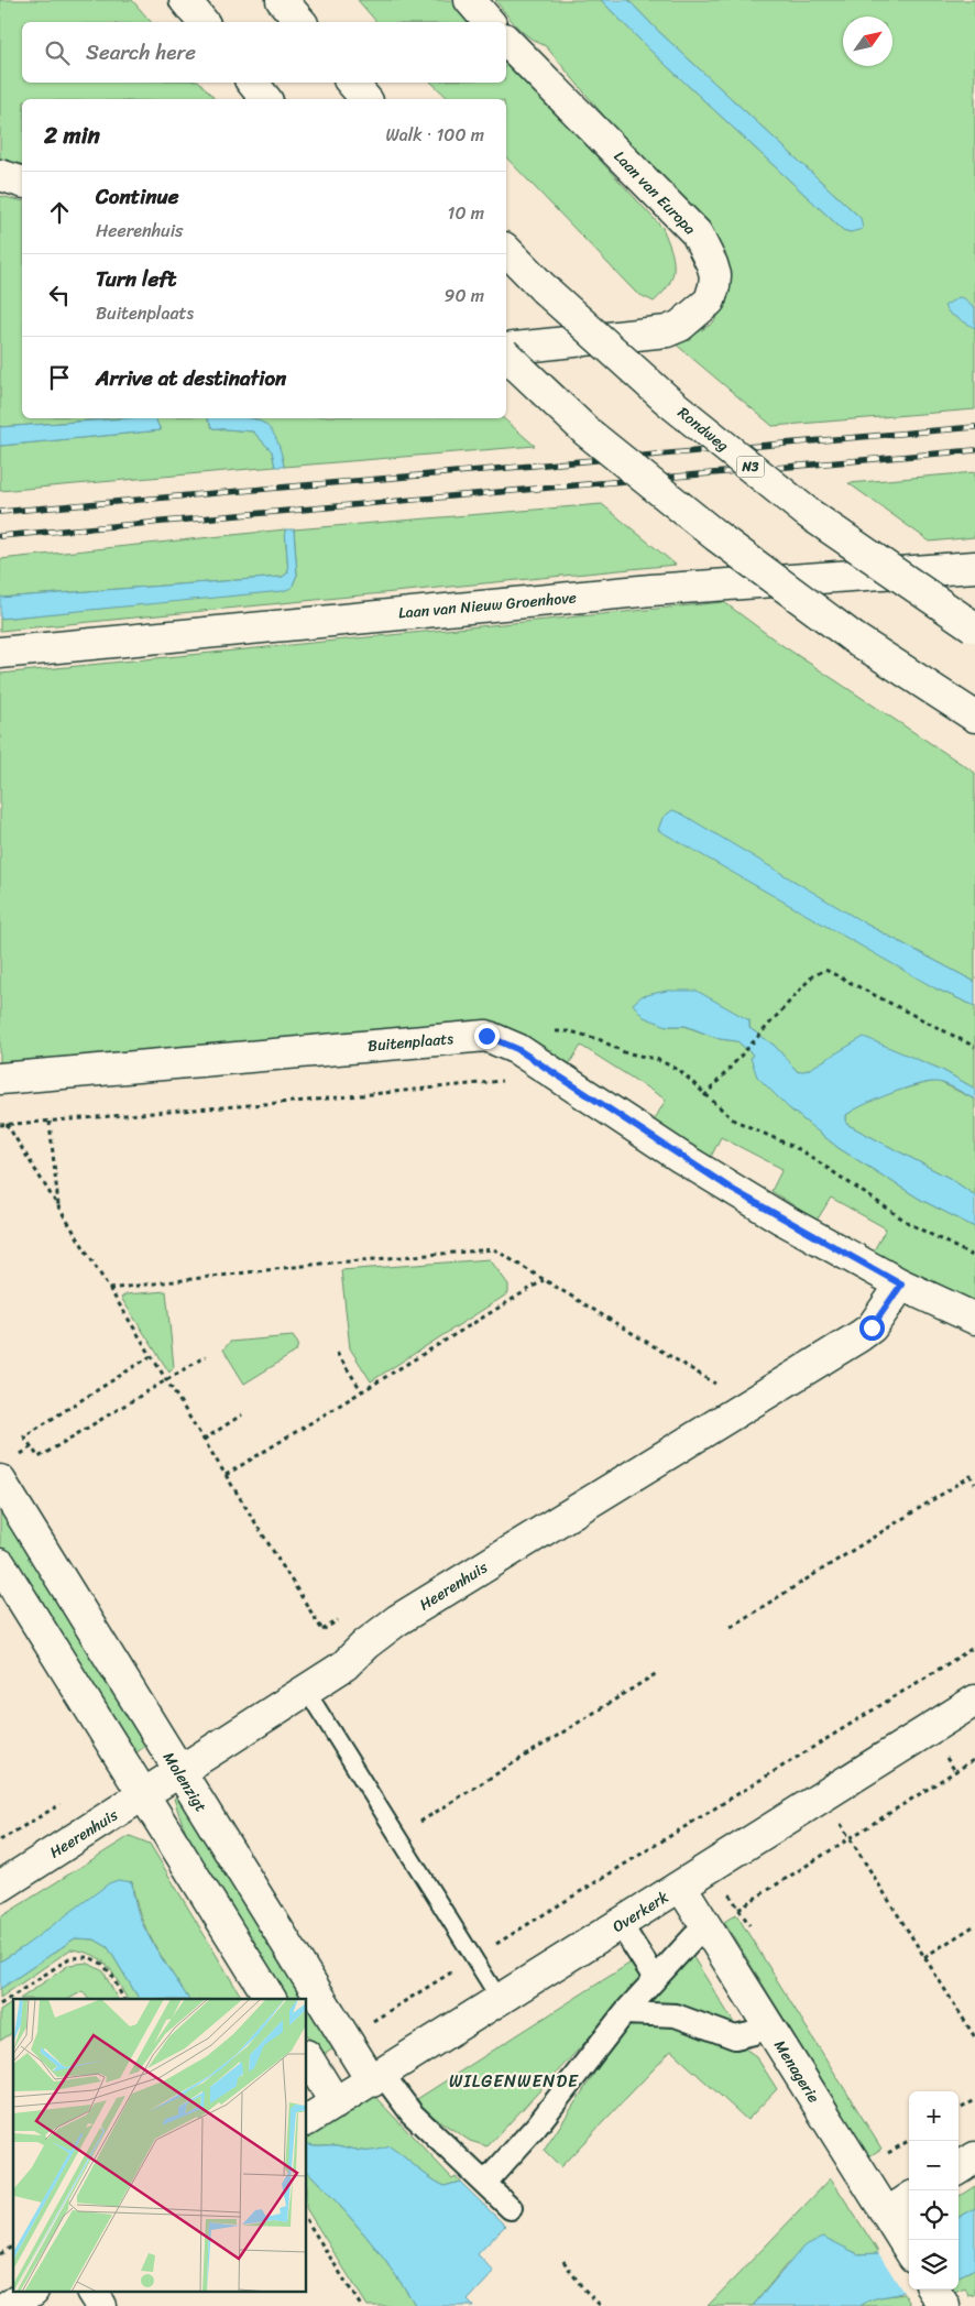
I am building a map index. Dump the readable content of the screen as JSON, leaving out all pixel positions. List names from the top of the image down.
{
  "streets": {
    "main road": [
      "Laan van Europa",
      "Rondweg",
      "N3",
      "Laan van Nieuw Groenhove",
      "Buitenplaats",
      "Heerenhuis",
      "Molenzigt",
      "Overkerk",
      "Menagerie"
    ]
  },
  "crossings": [
    ["Buitenplaats", "Heerenhuis"],
    ["Heerenhuis", "Molenzigt"],
    ["Molenzigt", "Overkerk"],
    ["Overkerk", "Menagerie"]
  ],
  "districts": ["WILGENWENDE"],
  "north": "top right",
  "page": {
    "search": "Search here",
    "heading": ["2 min", "Walk · 100 m"],
    "list": [
      ["Continue", "Heerenhuis", "10 m"],
      ["Turn left", "Buitenplaats", "90 m"],
      "Arrive at destination"
    ],
    "map_buttons": ["+", "−"]
  }
}
